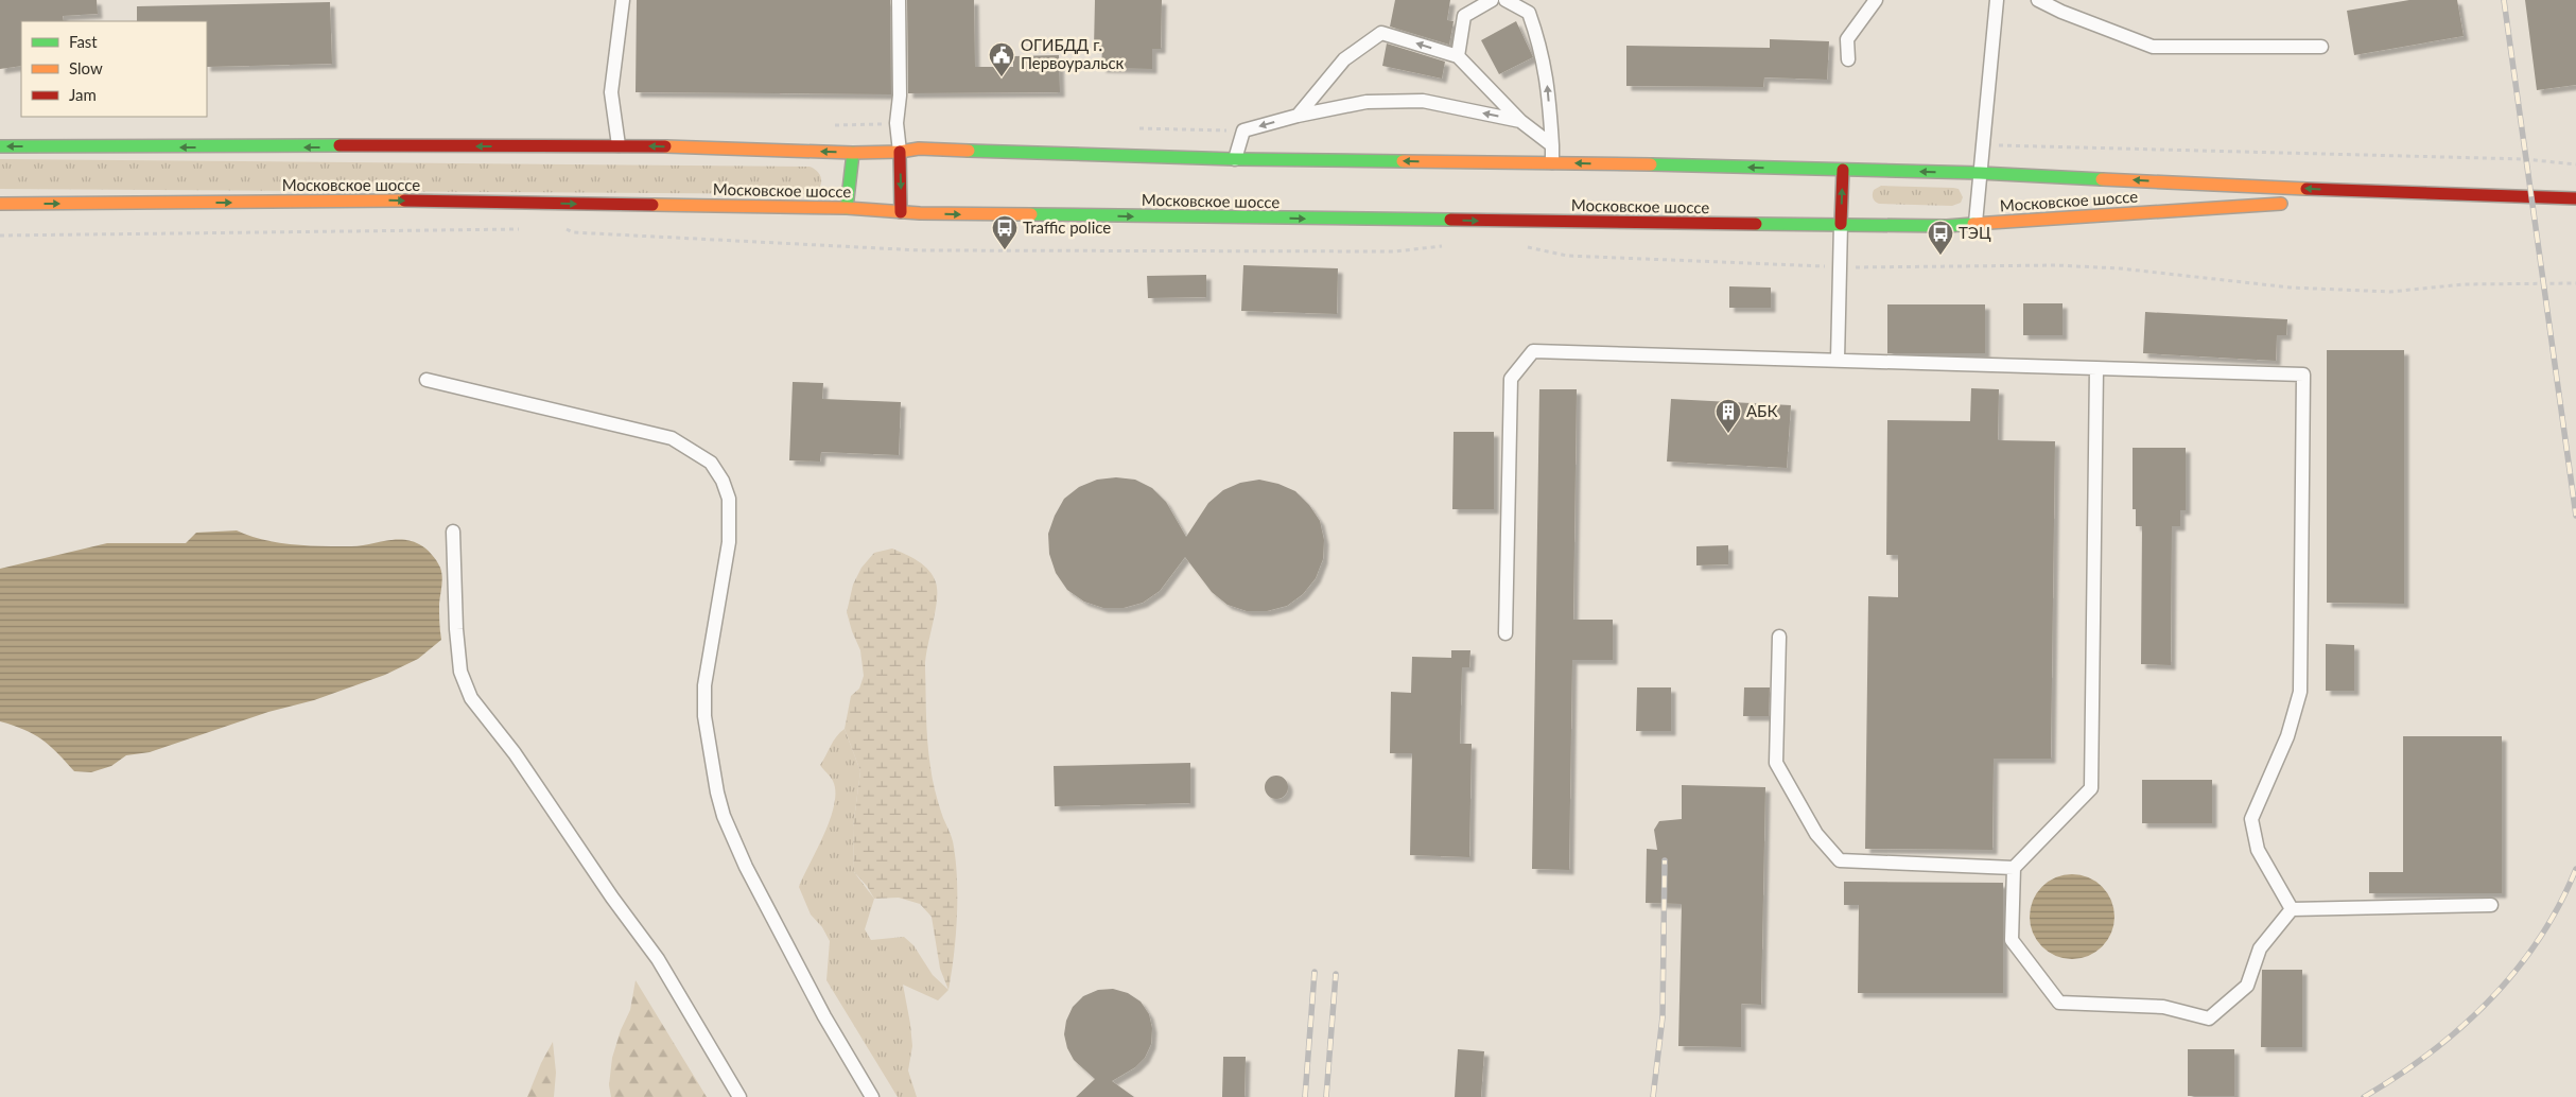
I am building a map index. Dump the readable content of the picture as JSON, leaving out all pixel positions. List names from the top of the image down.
{
  "streets": {
    "main road": ["Московское шоссе"]
  },
  "places": {
    "public building": ["ОГИБДД г. Первоуральск"],
    "bus stop": ["Traffic police", "ТЭЦ"],
    "building": ["АБК"]
  },
  "legend": ["Fast", "Slow", "Jam"]
}
